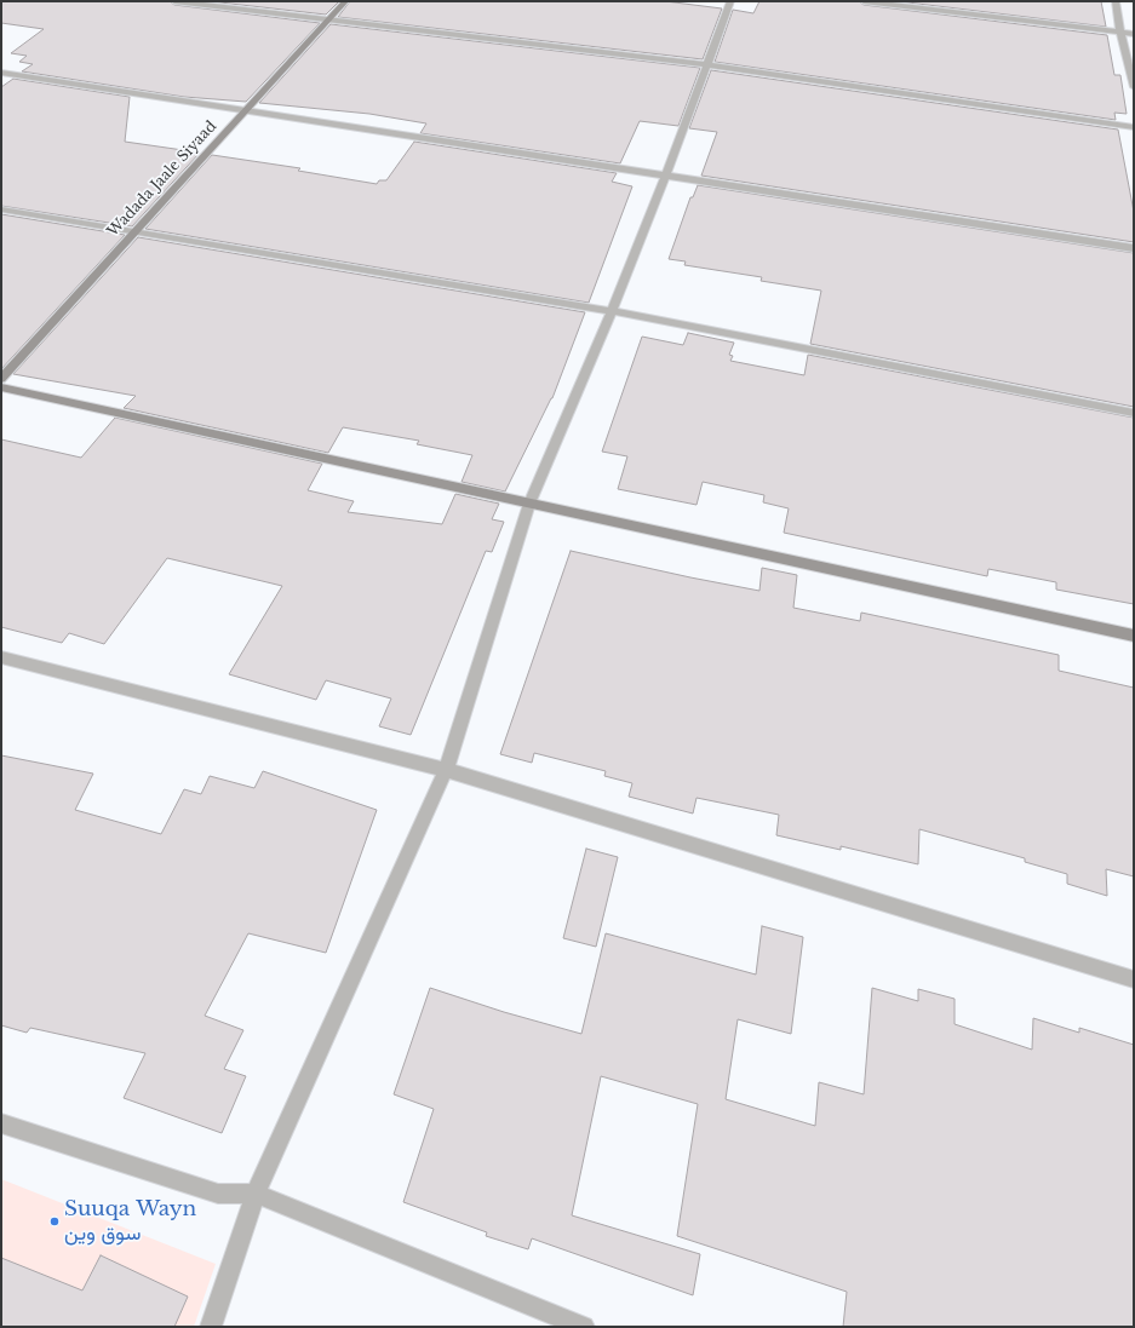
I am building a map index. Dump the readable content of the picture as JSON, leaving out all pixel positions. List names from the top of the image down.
{
  "streets": {
    "street": ["Wadada Jaale Siyaad"]
  },
  "places": ["Suuqa Wayn سوق وين"]
}
